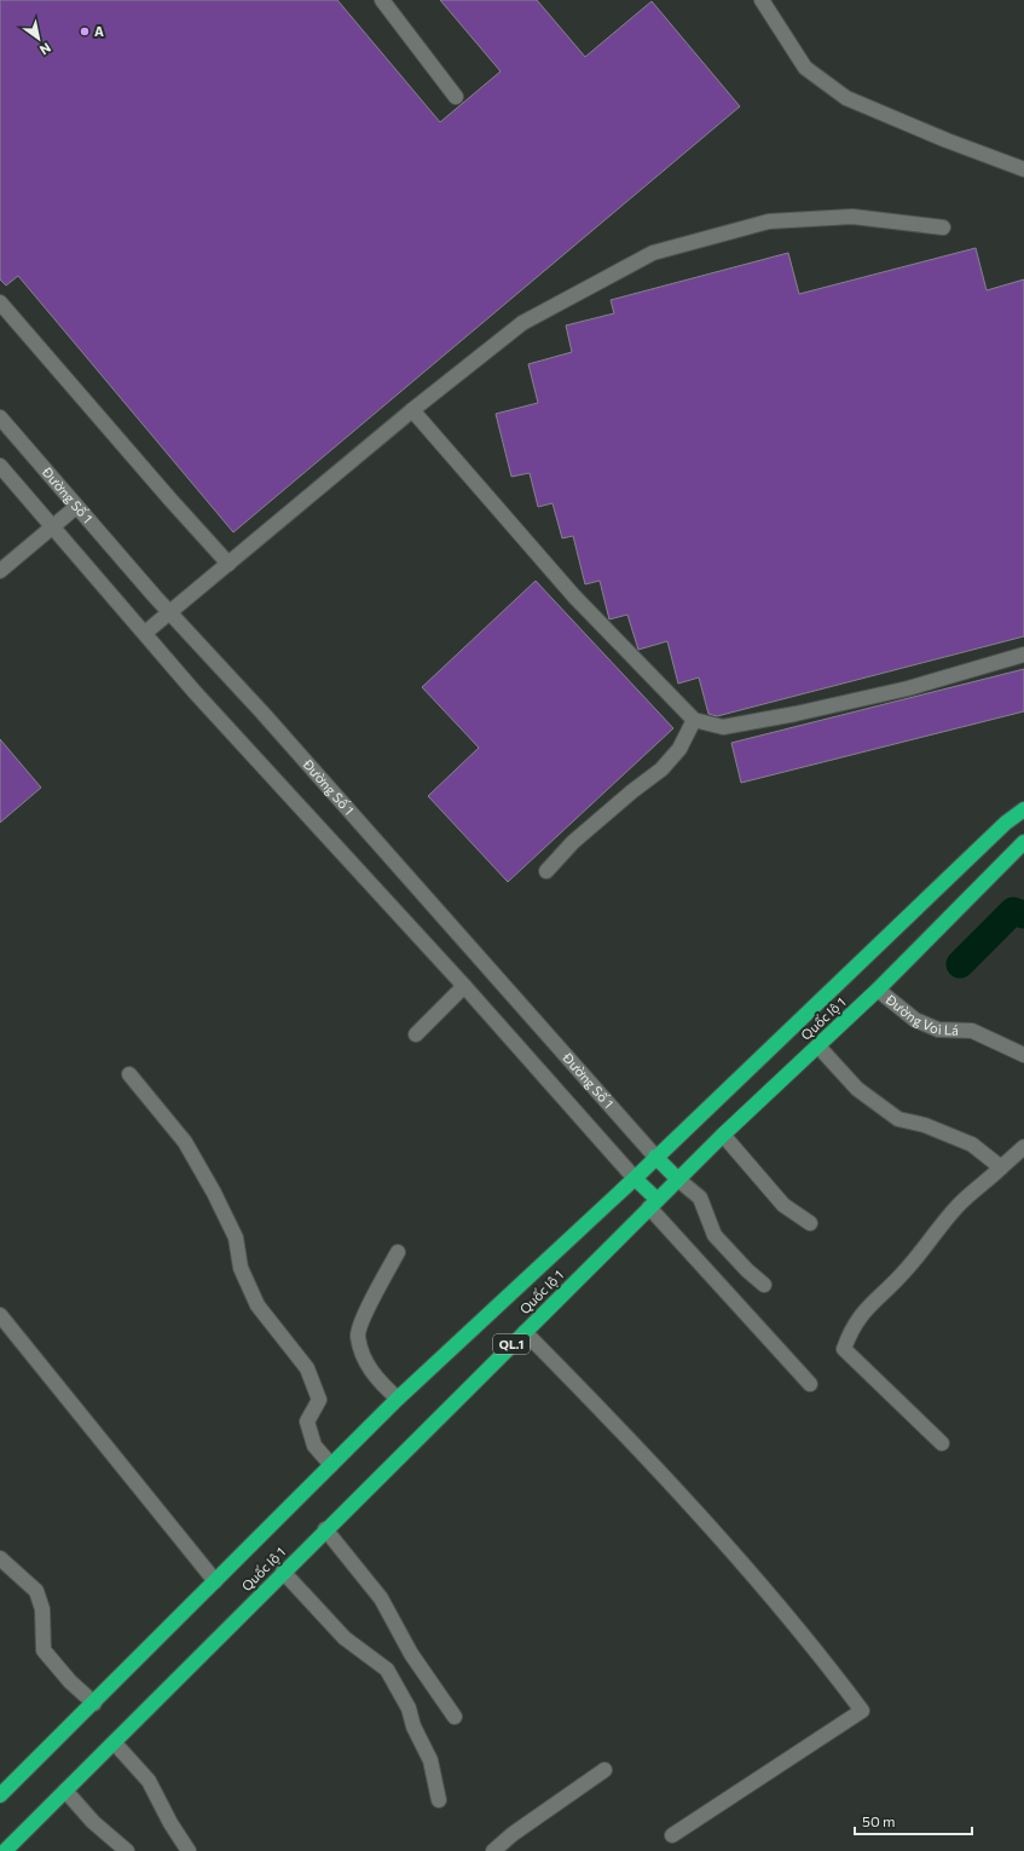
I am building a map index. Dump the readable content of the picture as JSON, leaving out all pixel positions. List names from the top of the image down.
{
  "streets": {
    "highway": ["Quốc lộ 1", "QL.1"],
    "street": ["Đường Số 1", "Đường Voi Lá"]
  },
  "crossings": [
    ["Đường Số 1", "Quốc lộ 1"],
    ["Đường Voi Lá", "Quốc lộ 1"]
  ],
  "places": ["A"],
  "scale_bar": "50 m",
  "north": "bottom right"
}
